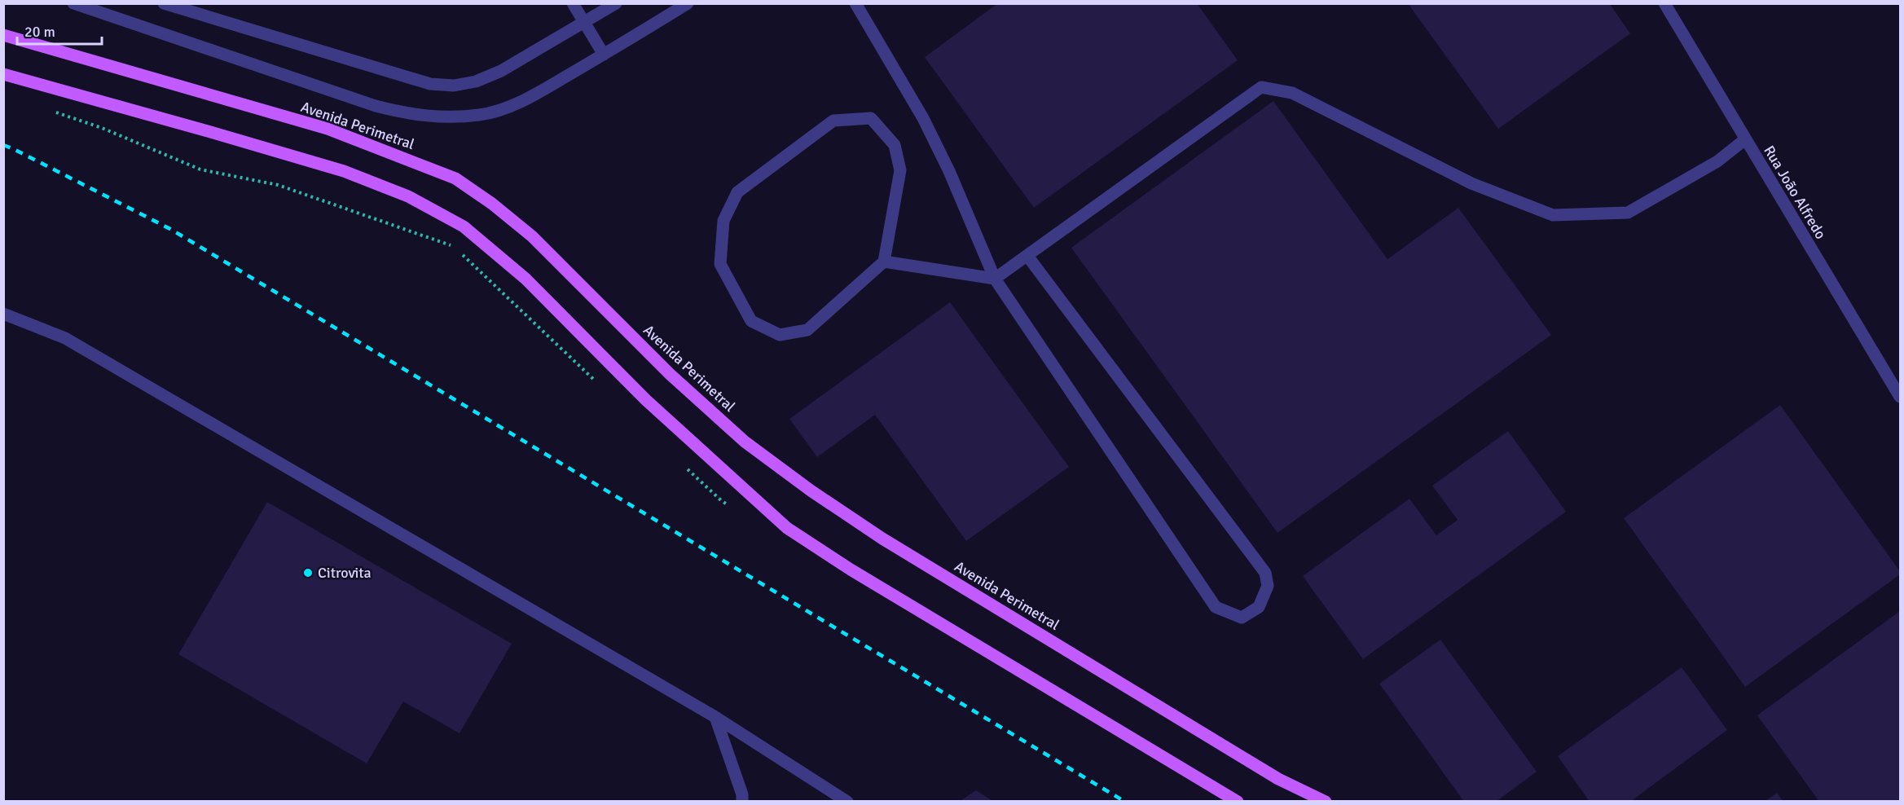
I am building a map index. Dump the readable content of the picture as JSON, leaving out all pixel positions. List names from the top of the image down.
{
  "streets": {
    "main road": ["Avenida Perimetral"],
    "street": ["Rua João Alfredo"]
  },
  "places": ["Citrovita"],
  "scale_bar": "20 m"
}
